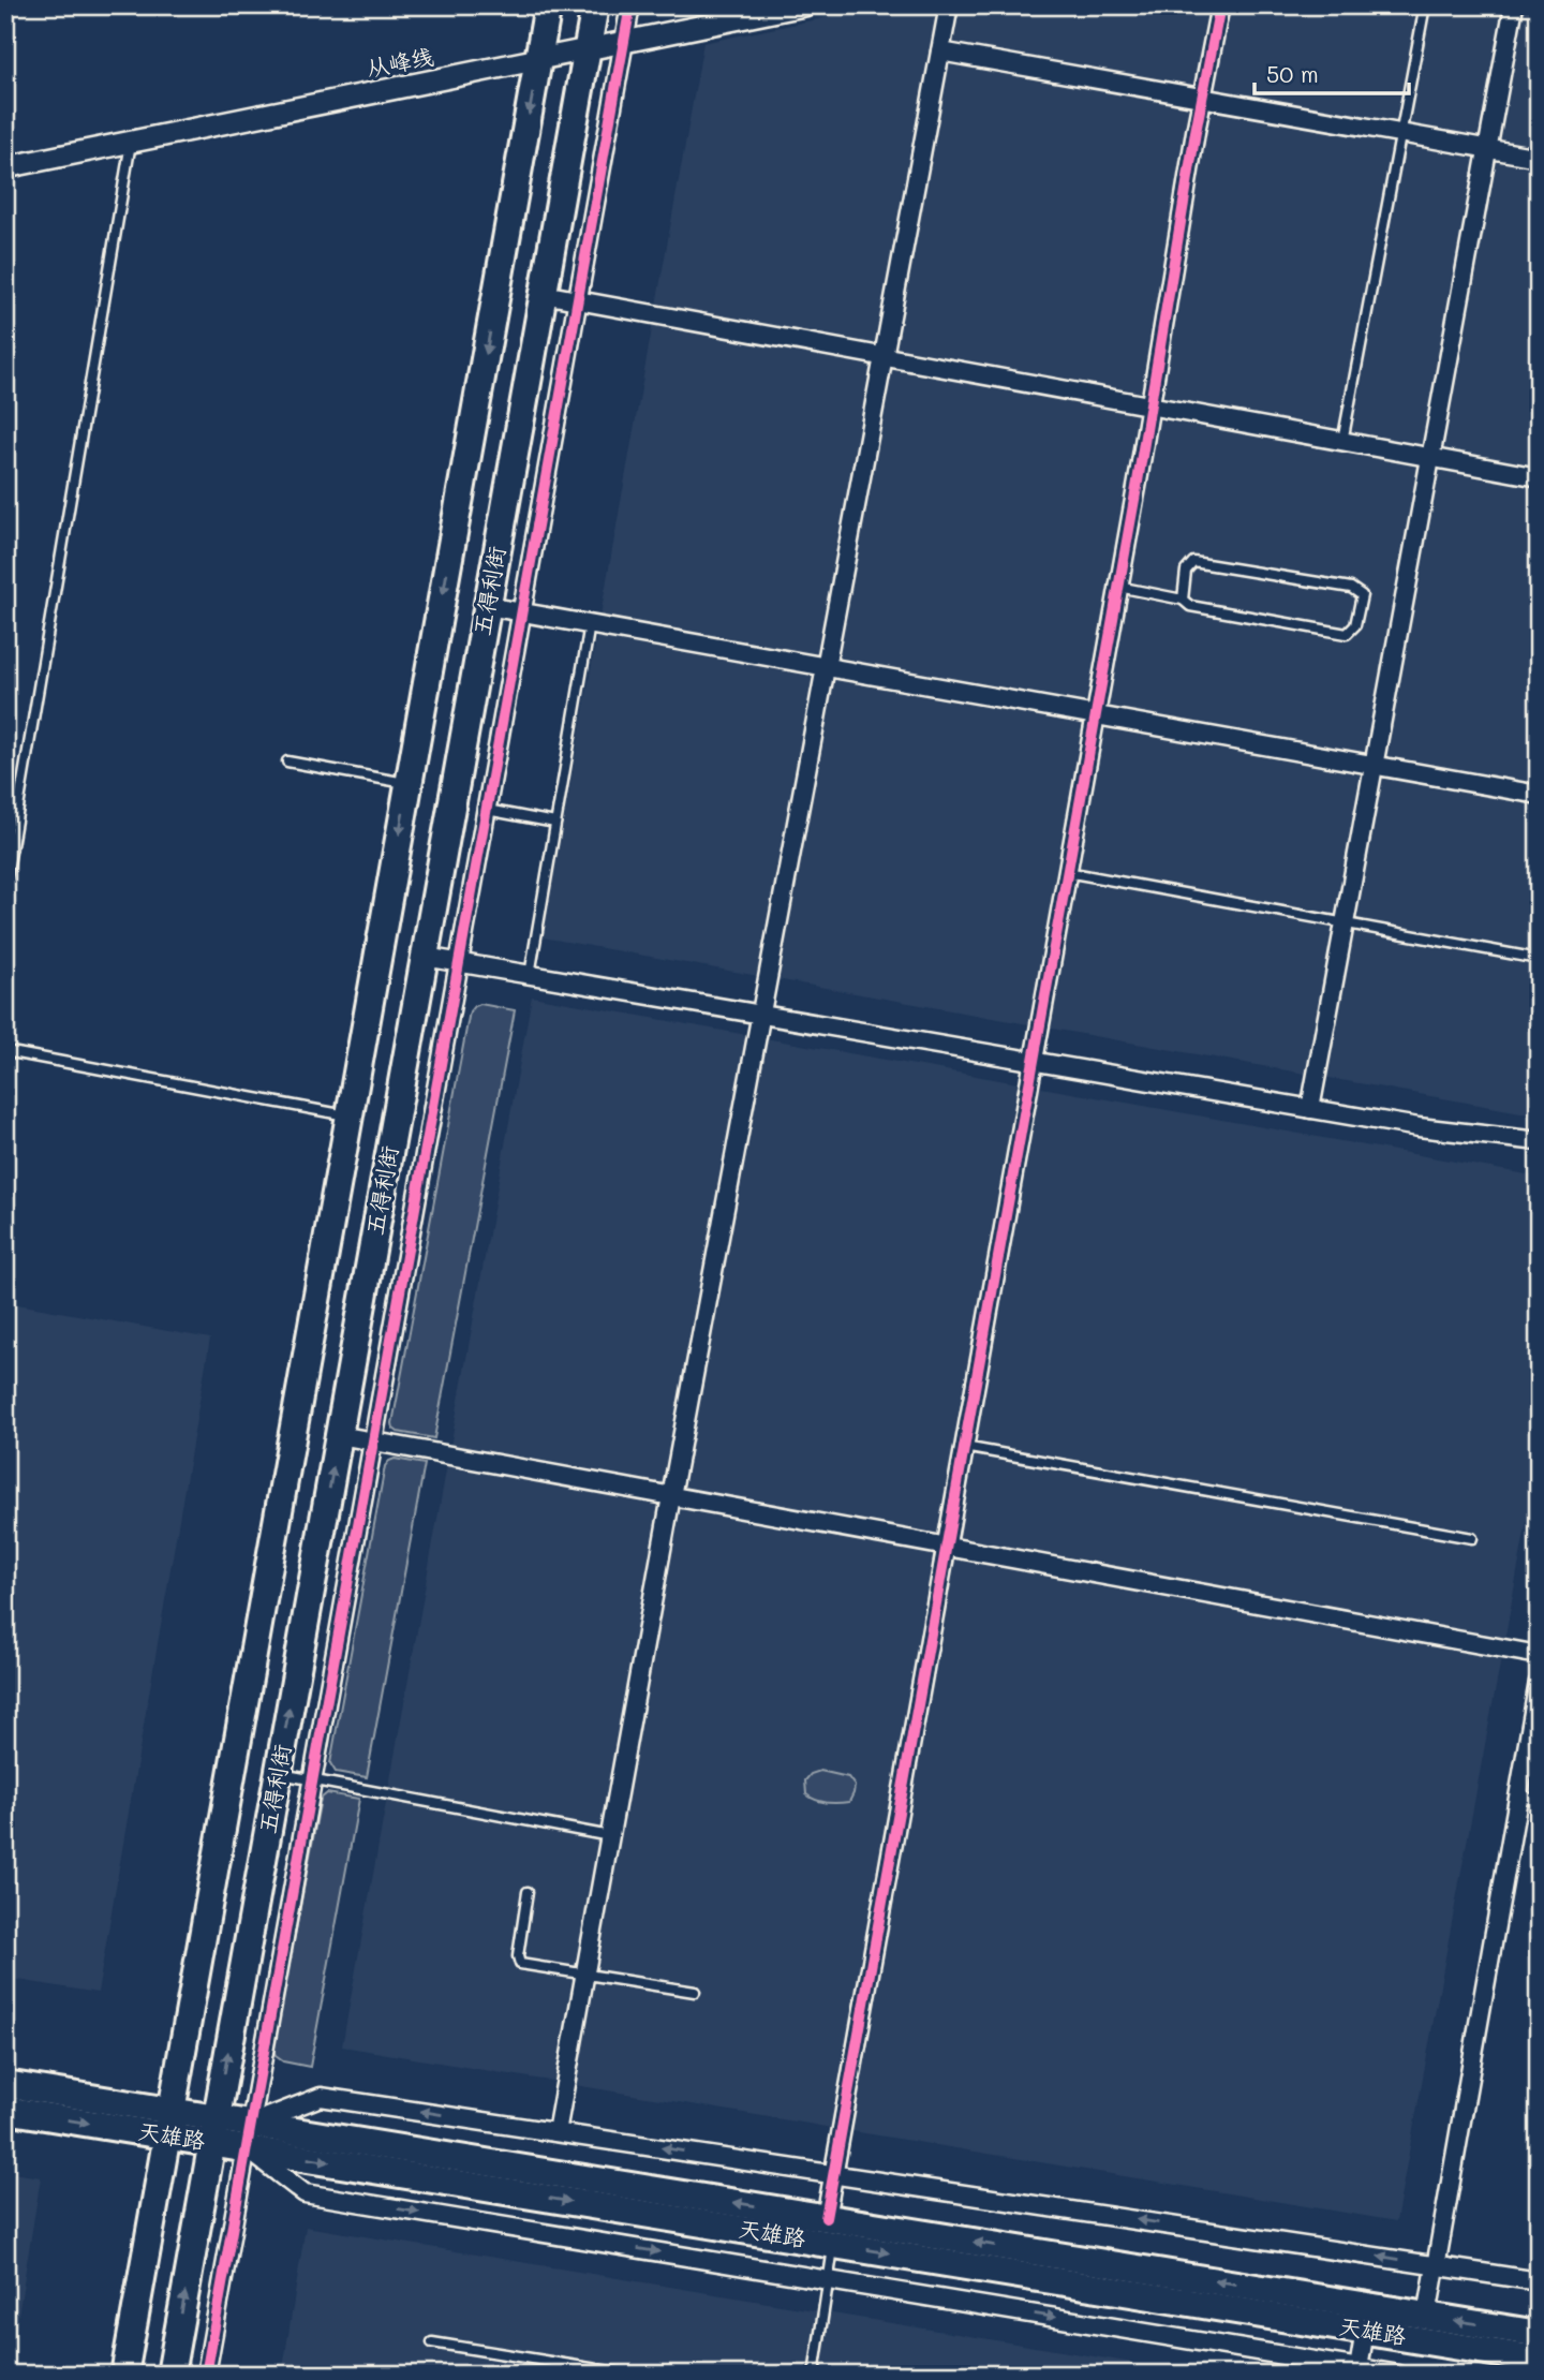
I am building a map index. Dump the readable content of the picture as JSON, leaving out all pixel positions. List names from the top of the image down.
{
  "streets": {
    "main road": ["五得利街", "天雄路"],
    "street": ["从峰线"]
  },
  "crossings": [
    ["从峰线", "五得利街"],
    ["五得利街", "天雄路"]
  ],
  "scale_bar": "50 m"
}
